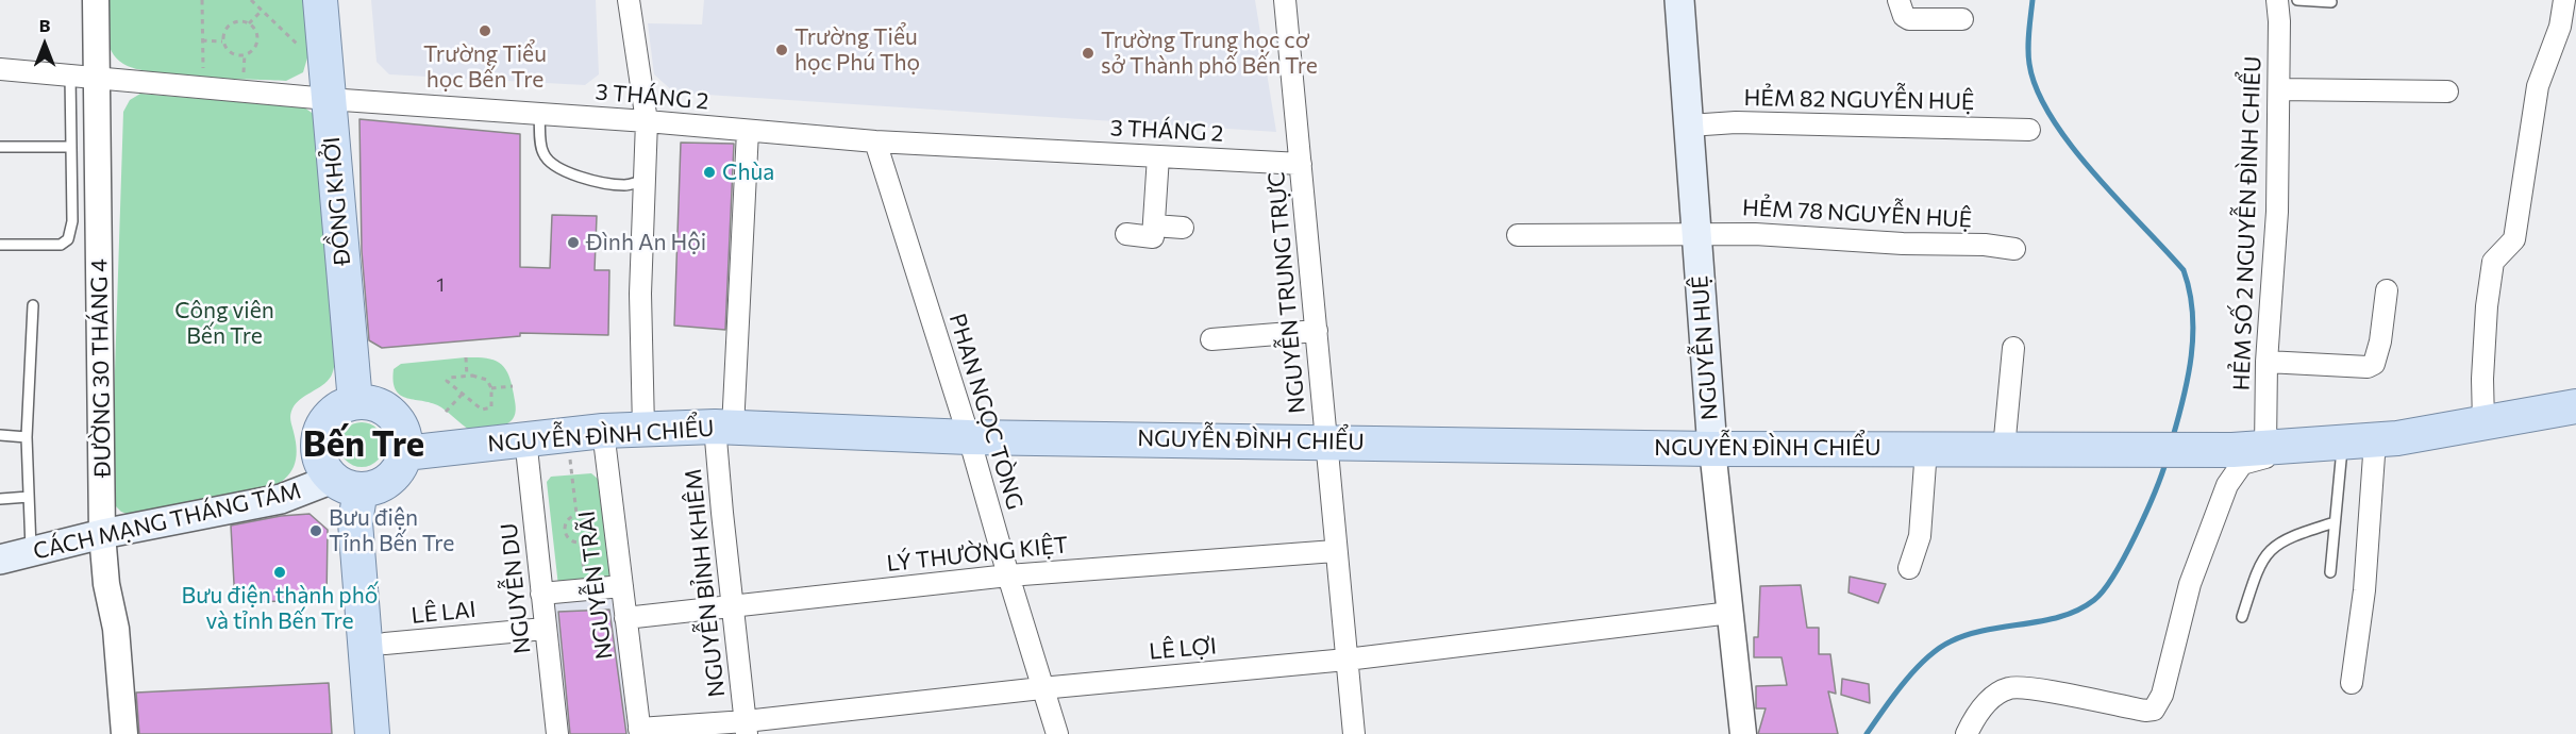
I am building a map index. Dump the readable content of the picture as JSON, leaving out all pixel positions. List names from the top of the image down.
{
  "streets": {
    "main road": [
      "ĐỒNG KHỞI",
      "NGUYỄN HUỆ",
      "NGUYỄN ĐÌNH CHIỂU",
      "CÁCH MẠNG THÁNG TÁM"
    ],
    "street": [
      "3 THÁNG 2",
      "HẺM 82 NGUYỄN HUỆ",
      "HẺM 78 NGUYỄN HUỆ",
      "HẺM SỐ 2 NGUYỄN ĐÌNH CHIỂU",
      "NGUYỄN TRUNG TRỰC",
      "ĐƯỜNG 30 THÁNG 4",
      "PHAN NGỌC TÒNG",
      "LÝ THƯỜNG KIỆT",
      "NGUYỄN BỈNH KHIÊM",
      "NGUYỄN TRÃI",
      "NGUYỄN DU",
      "LÊ LAI",
      "LÊ LỢI"
    ]
  },
  "crossings": [
    ["3 THÁNG 2", "ĐỒNG KHỞI"],
    ["3 THÁNG 2", "NGUYỄN TRUNG TRỰC"],
    ["3 THÁNG 2", "ĐƯỜNG 30 THÁNG 4"],
    ["3 THÁNG 2", "PHAN NGỌC TÒNG"],
    ["3 THÁNG 2", "NGUYỄN BỈNH KHIÊM"],
    ["HẺM 82 NGUYỄN HUỆ", "NGUYỄN HUỆ"],
    ["ĐỒNG KHỞI", "NGUYỄN ĐÌNH CHIỂU"],
    ["ĐỒNG KHỞI", "CÁCH MẠNG THÁNG TÁM"],
    ["HẺM 78 NGUYỄN HUỆ", "NGUYỄN HUỆ"],
    ["HẺM SỐ 2 NGUYỄN ĐÌNH CHIỂU", "NGUYỄN ĐÌNH CHIỂU"],
    ["NGUYỄN TRUNG TRỰC", "NGUYỄN ĐÌNH CHIỂU"],
    ["NGUYỄN TRUNG TRỰC", "LÝ THƯỜNG KIỆT"],
    ["NGUYỄN TRUNG TRỰC", "LÊ LỢI"],
    ["NGUYỄN HUỆ", "NGUYỄN ĐÌNH CHIỂU"],
    ["NGUYỄN HUỆ", "LÊ LỢI"],
    ["ĐƯỜNG 30 THÁNG 4", "CÁCH MẠNG THÁNG TÁM"],
    ["PHAN NGỌC TÒNG", "NGUYỄN ĐÌNH CHIỂU"],
    ["PHAN NGỌC TÒNG", "LÝ THƯỜNG KIỆT"],
    ["PHAN NGỌC TÒNG", "LÊ LỢI"],
    ["NGUYỄN ĐÌNH CHIỂU", "CÁCH MẠNG THÁNG TÁM"],
    ["NGUYỄN ĐÌNH CHIỂU", "NGUYỄN BỈNH KHIÊM"],
    ["NGUYỄN ĐÌNH CHIỂU", "NGUYỄN TRÃI"],
    ["NGUYỄN ĐÌNH CHIỂU", "NGUYỄN DU"],
    ["LÝ THƯỜNG KIỆT", "NGUYỄN BỈNH KHIÊM"],
    ["LÝ THƯỜNG KIỆT", "NGUYỄN TRÃI"],
    ["NGUYỄN BỈNH KHIÊM", "LÊ LỢI"],
    ["NGUYỄN TRÃI", "LÊ LỢI"],
    ["NGUYỄN DU", "LÊ LAI"]
  ],
  "districts": ["Bến Tre"],
  "parks": ["Công viên Bến Tre"],
  "places": [
    "Trường Tiểu học Bến Tre",
    "Trường Tiểu học Phú Thọ",
    "Trường Trung học cơ sở Thành phố Bến Tre",
    "Chùa",
    "Đình An Hội",
    "Bưu điện Tỉnh Bến Tre",
    "Bưu điện thành phố và tỉnh Bến Tre"
  ],
  "house_numbers": ["1"],
  "north": "top"
}
